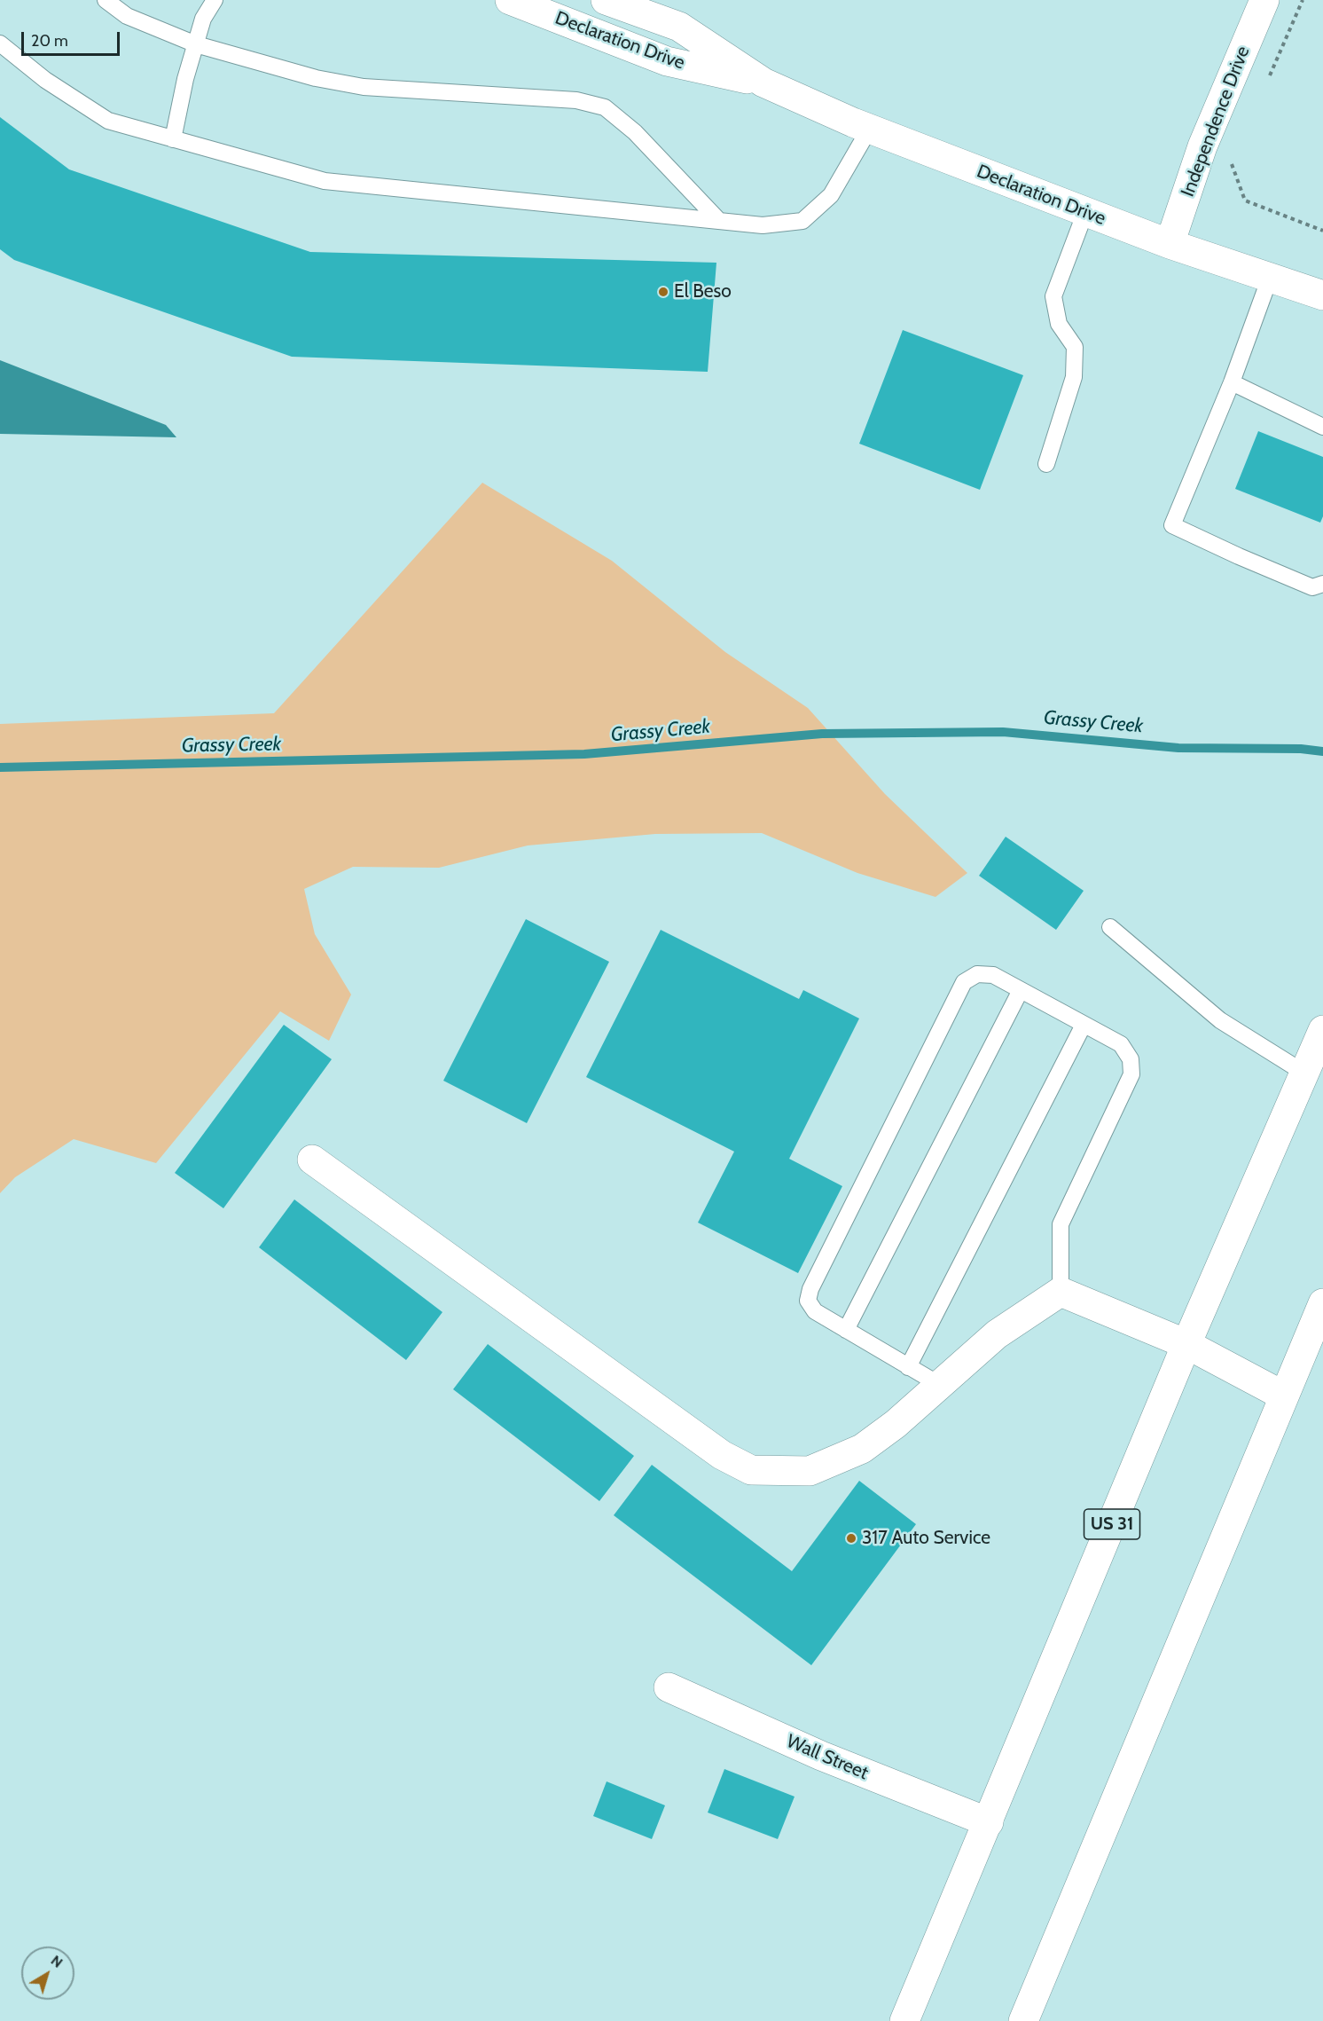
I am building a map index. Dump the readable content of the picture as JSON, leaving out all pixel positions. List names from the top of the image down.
{
  "streets": {
    "street": [
      "Declaration Drive",
      "Independence Drive",
      "US 31",
      "Wall Street"
    ]
  },
  "crossings": [
    ["Declaration Drive", "Independence Drive"],
    ["US 31", "Wall Street"]
  ],
  "water": ["Grassy Creek"],
  "places": ["El Beso", "317 Auto Service"],
  "scale_bar": "20 m",
  "north": "top right"
}
